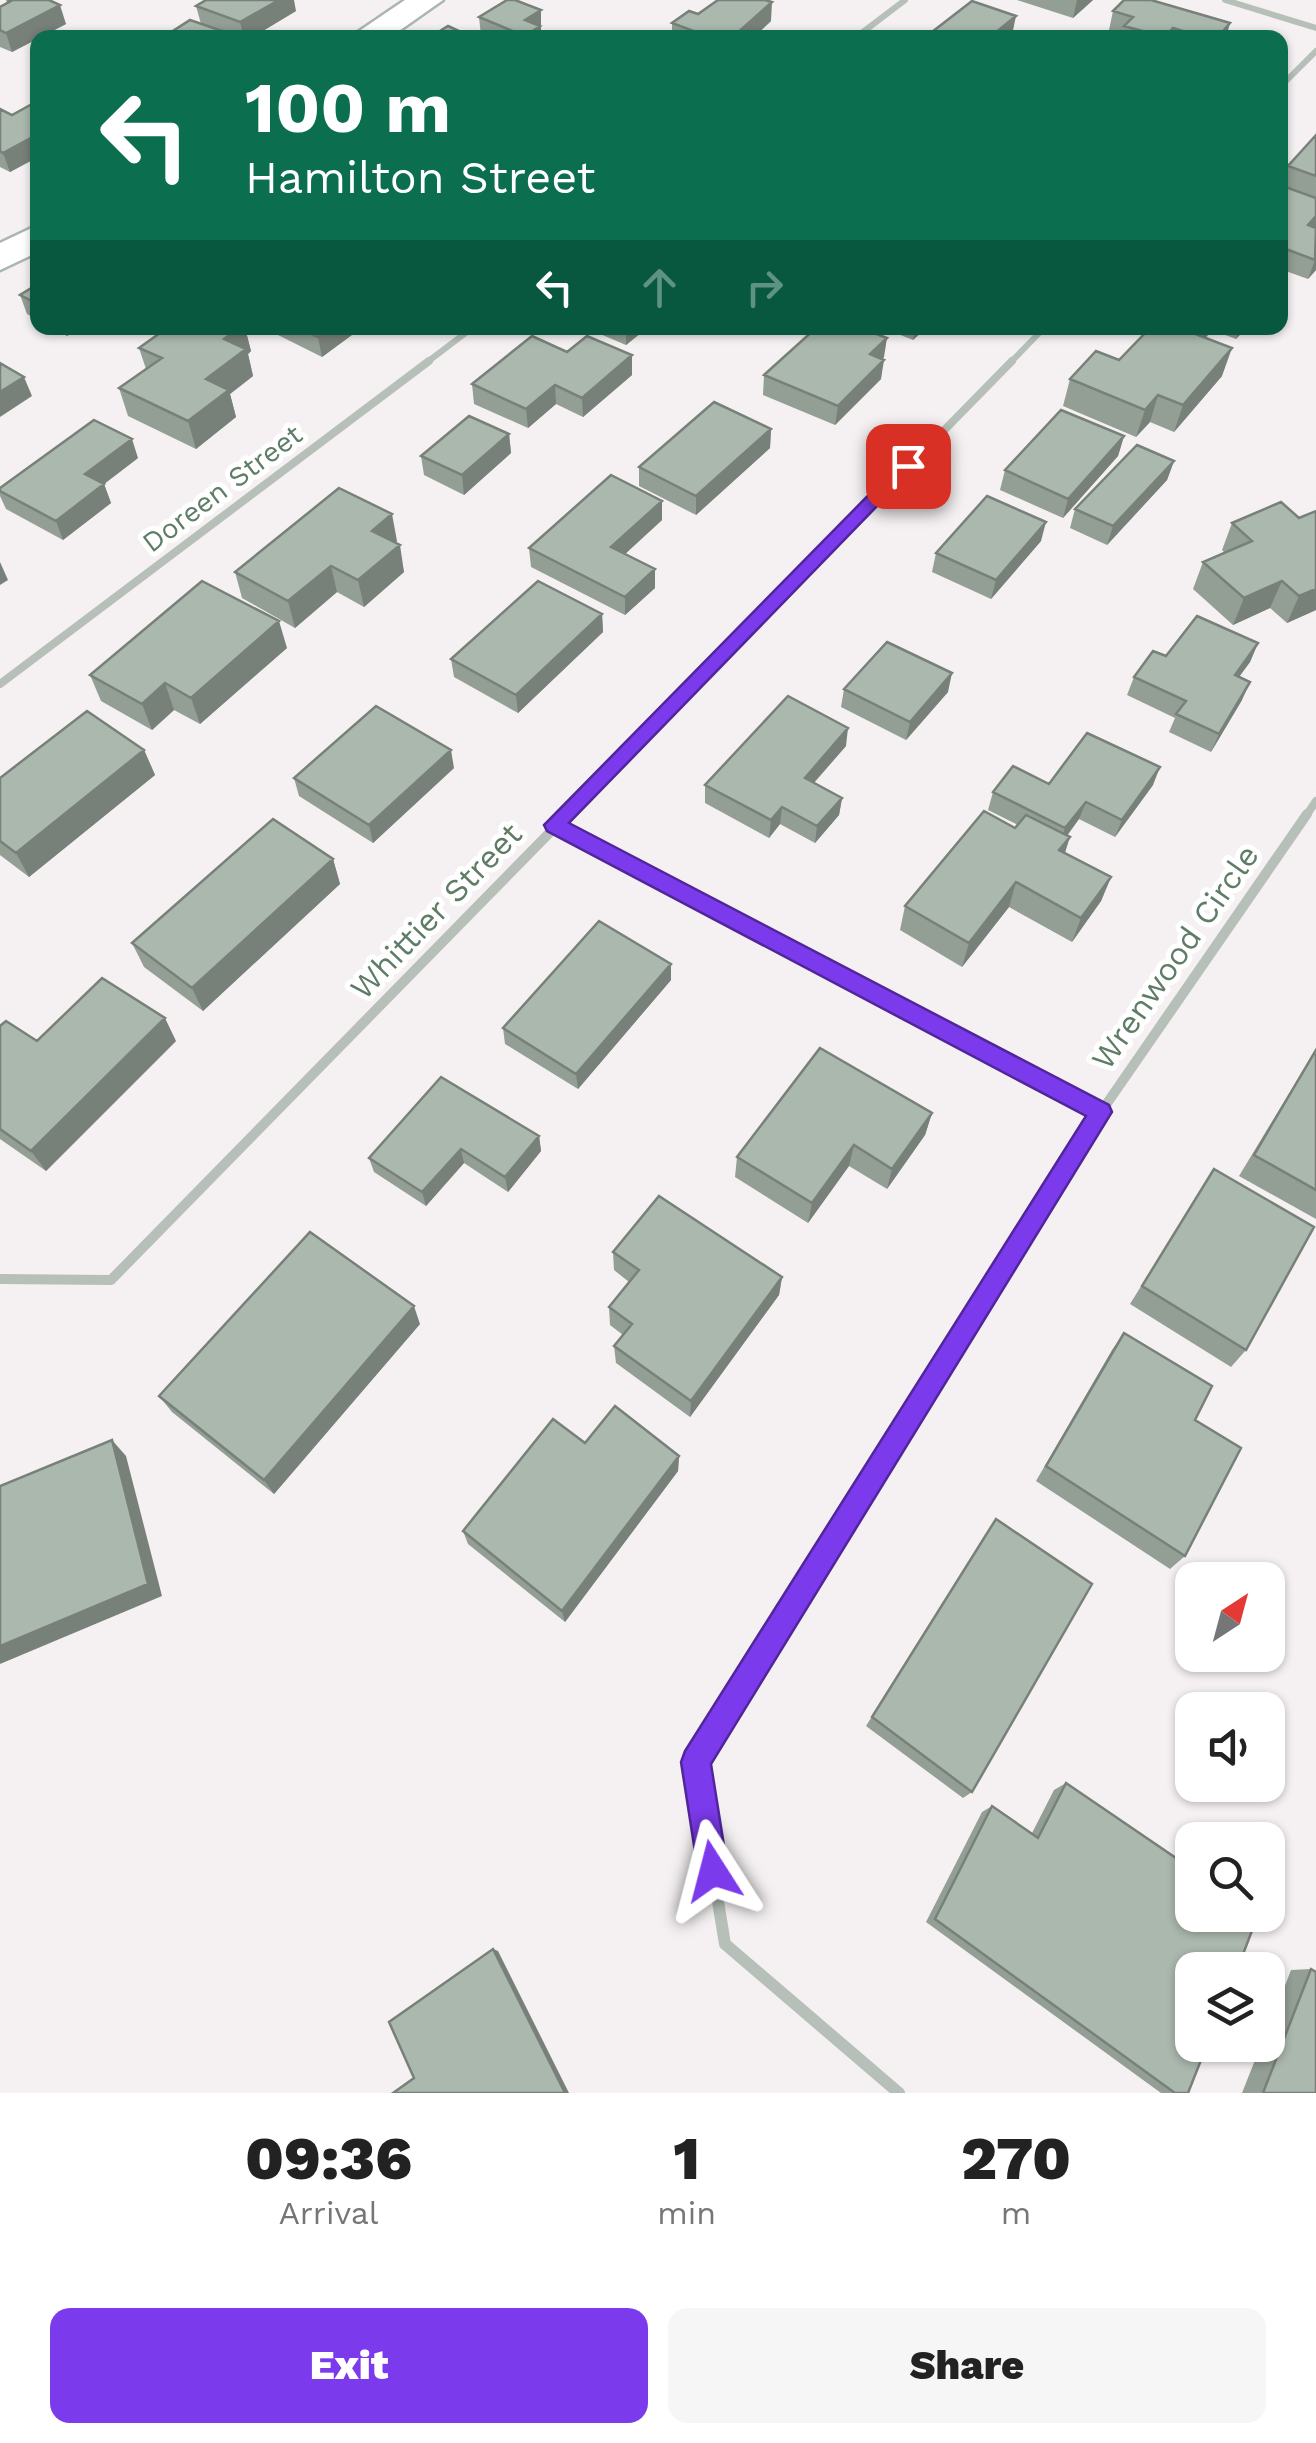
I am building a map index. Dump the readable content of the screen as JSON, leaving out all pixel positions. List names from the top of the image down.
{
  "streets": {
    "street": ["Doreen Street", "Whittier Street", "Wrenwood Circle"]
  },
  "north": "top right",
  "page": {
    "turn": ["100 m", "Hamilton Street"],
    "eta": [
      "09:36",
      "Arrival",
      "1",
      "min",
      "270",
      "m"
    ],
    "buttons": ["Exit", "Share"]
  }
}
